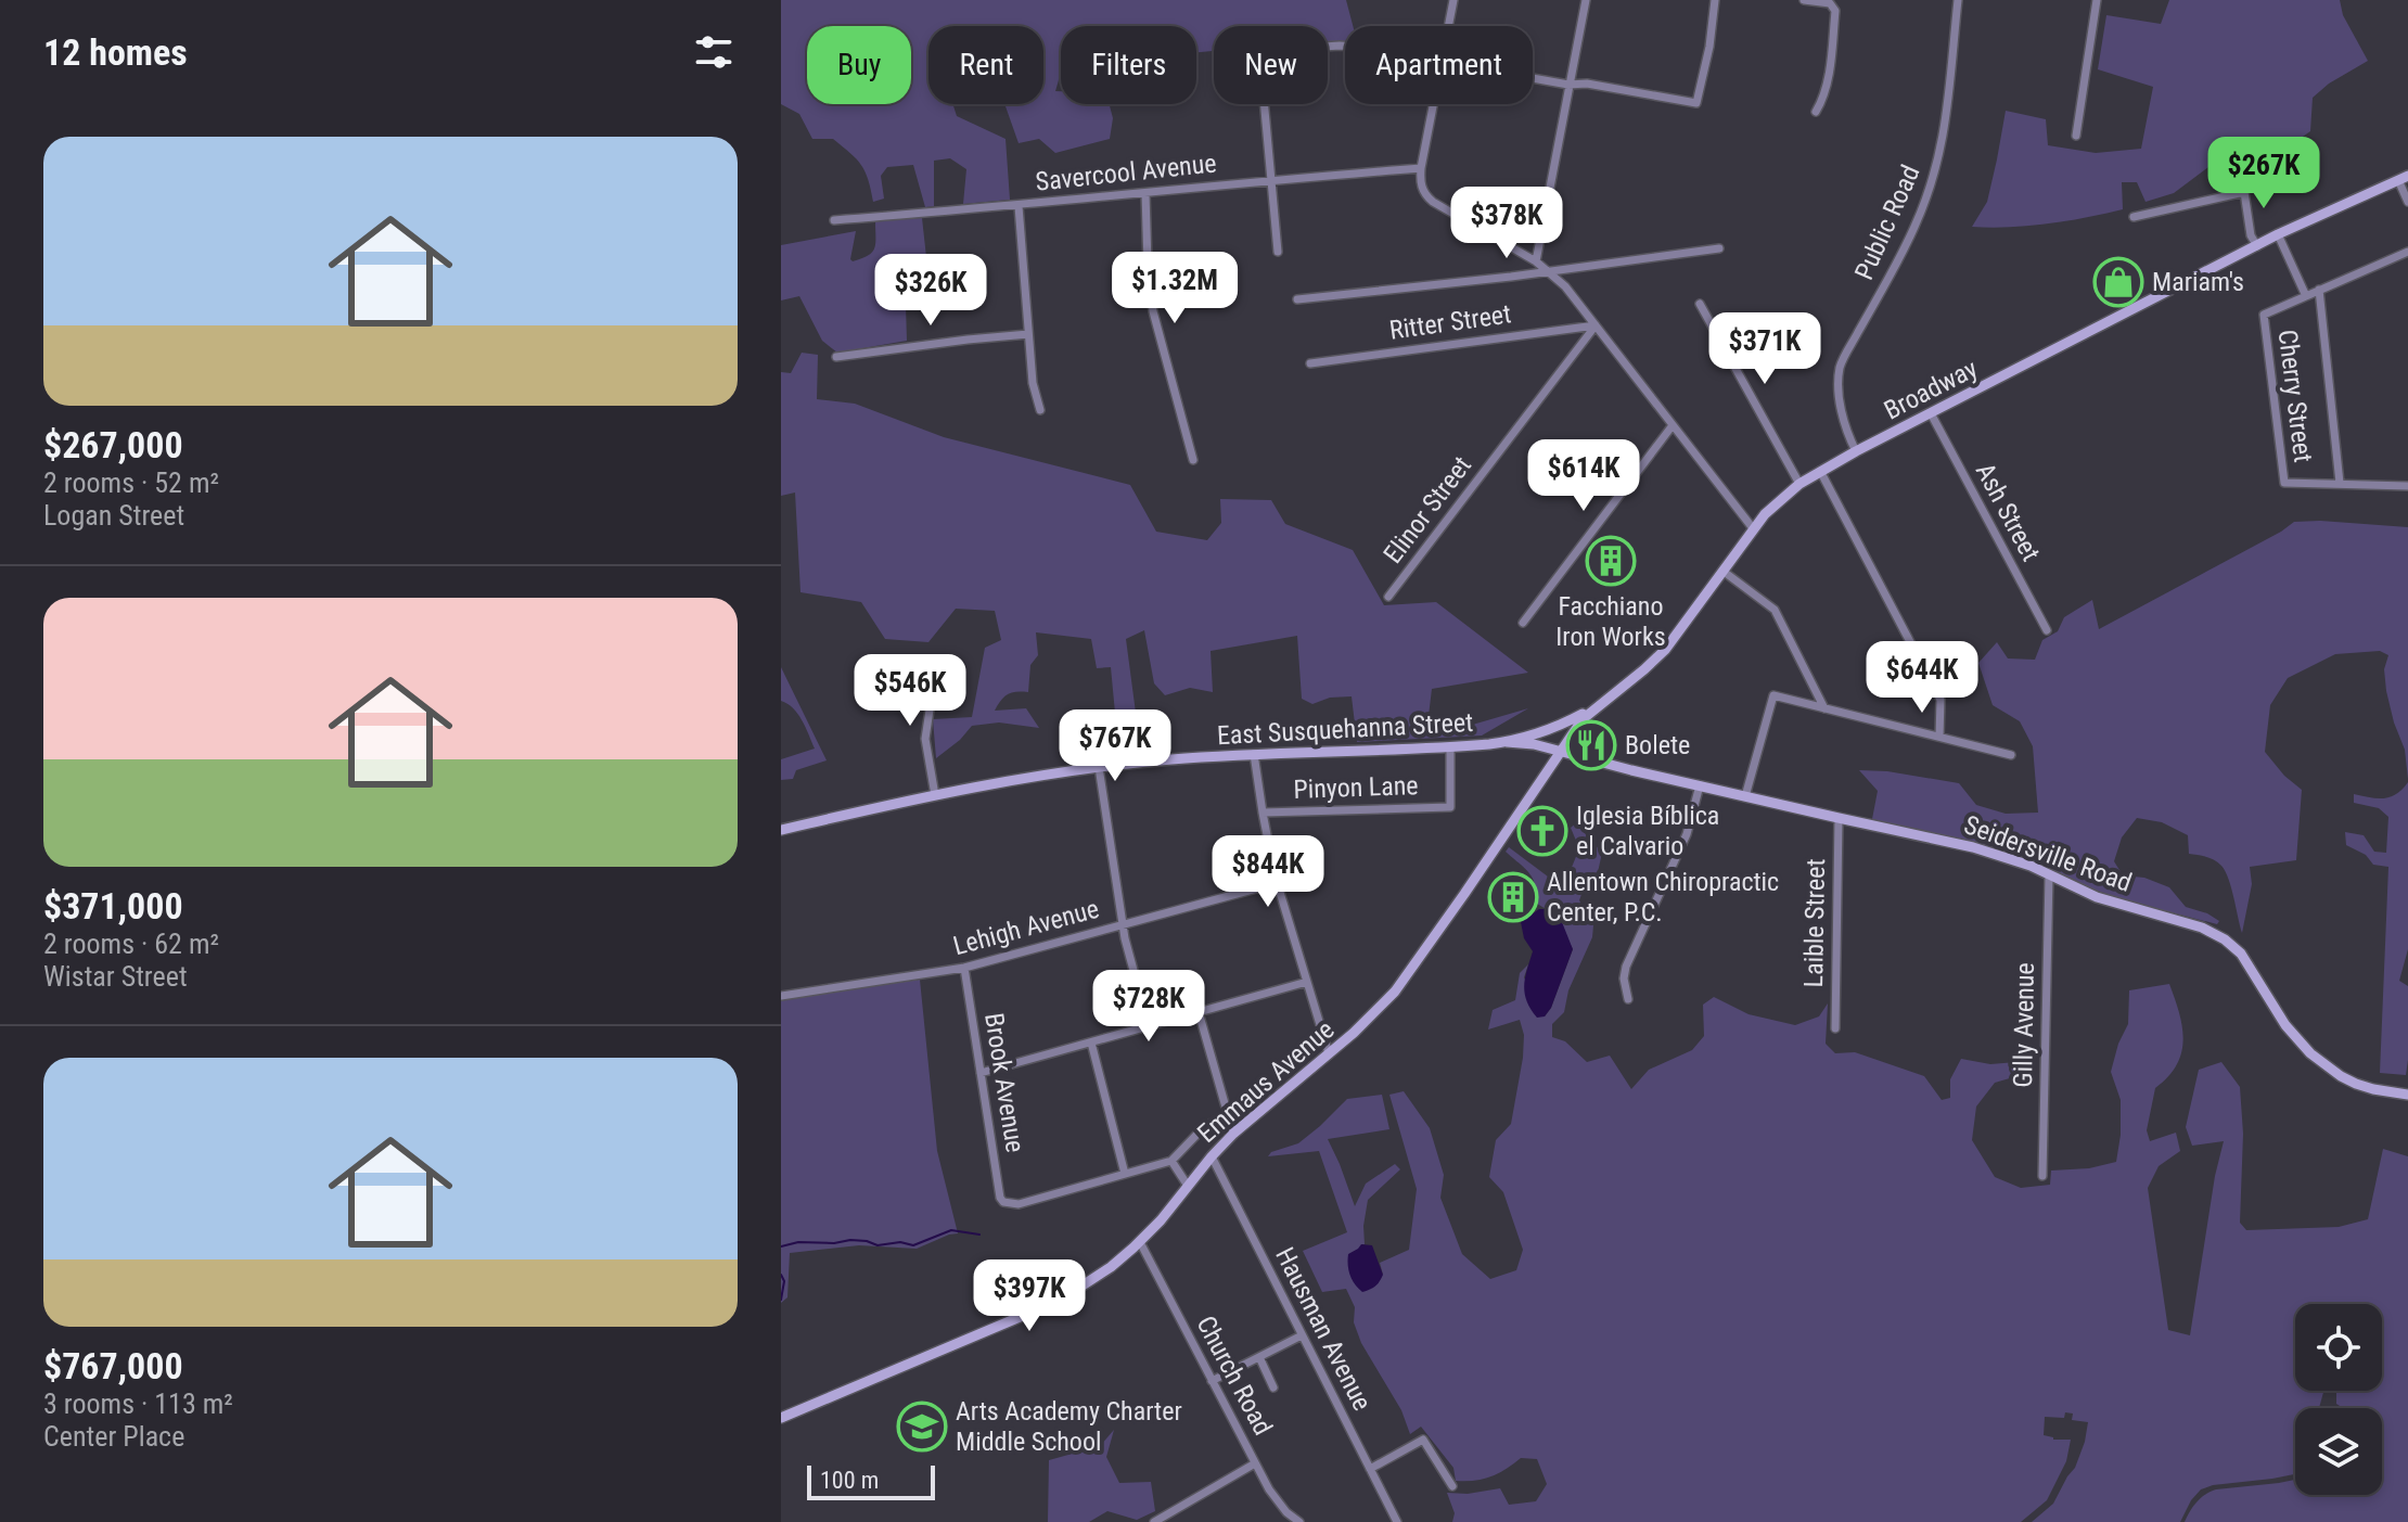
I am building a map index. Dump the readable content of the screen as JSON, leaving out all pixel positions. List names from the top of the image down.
{
  "streets": {
    "main road": [
      "Broadway",
      "East Susquehanna Street",
      "Seidersville Road",
      "Emmaus Avenue"
    ],
    "street": [
      "Savercool Avenue",
      "Public Road",
      "Ritter Street",
      "Cherry Street",
      "Elinor Street",
      "Ash Street",
      "Pinyon Lane",
      "Laible Street",
      "Lehigh Avenue",
      "Gilly Avenue",
      "Brook Avenue",
      "Hausman Avenue",
      "Church Road"
    ]
  },
  "crossings": [
    ["Public Road", "Broadway"],
    ["Ritter Street", "Elinor Street"],
    ["Broadway", "Ash Street"],
    ["Broadway", "East Susquehanna Street"],
    ["Broadway", "Seidersville Road"],
    ["Broadway", "Emmaus Avenue"],
    ["East Susquehanna Street", "Pinyon Lane"],
    ["East Susquehanna Street", "Seidersville Road"],
    ["Seidersville Road", "Laible Street"],
    ["Seidersville Road", "Gilly Avenue"],
    ["Seidersville Road", "Emmaus Avenue"],
    ["Lehigh Avenue", "Brook Avenue"],
    ["Emmaus Avenue", "Hausman Avenue"],
    ["Emmaus Avenue", "Church Road"]
  ],
  "places": {
    "shop": ["Mariam's"],
    "building": ["Facchiano Iron Works", "Allentown Chiropractic Center, P.C."],
    "restaurant": ["Bolete"],
    "church": ["Iglesia Bíblica el Calvario"],
    "school or university": ["Arts Academy Charter Middle School"]
  },
  "scale_bar": "100 m",
  "page": {
    "heading": "12 homes",
    "chip": [
      "Buy",
      "Rent",
      "Filters",
      "New",
      "Apartment"
    ],
    "list": [
      {
        "name": "$267,000",
        "note": "2 rooms · 52 m² · Logan Street"
      },
      {
        "name": "$371,000",
        "note": "2 rooms · 62 m² · Wistar Street"
      },
      {
        "name": "$767,000",
        "note": "3 rooms · 113 m² · Center Place"
      }
    ],
    "price": [
      "$267K",
      "$378K",
      "$1.32M",
      "$326K",
      "$371K",
      "$614K",
      "$644K",
      "$546K",
      "$767K",
      "$844K",
      "$728K",
      "$397K"
    ],
    "scale": "100 m"
  }
}
